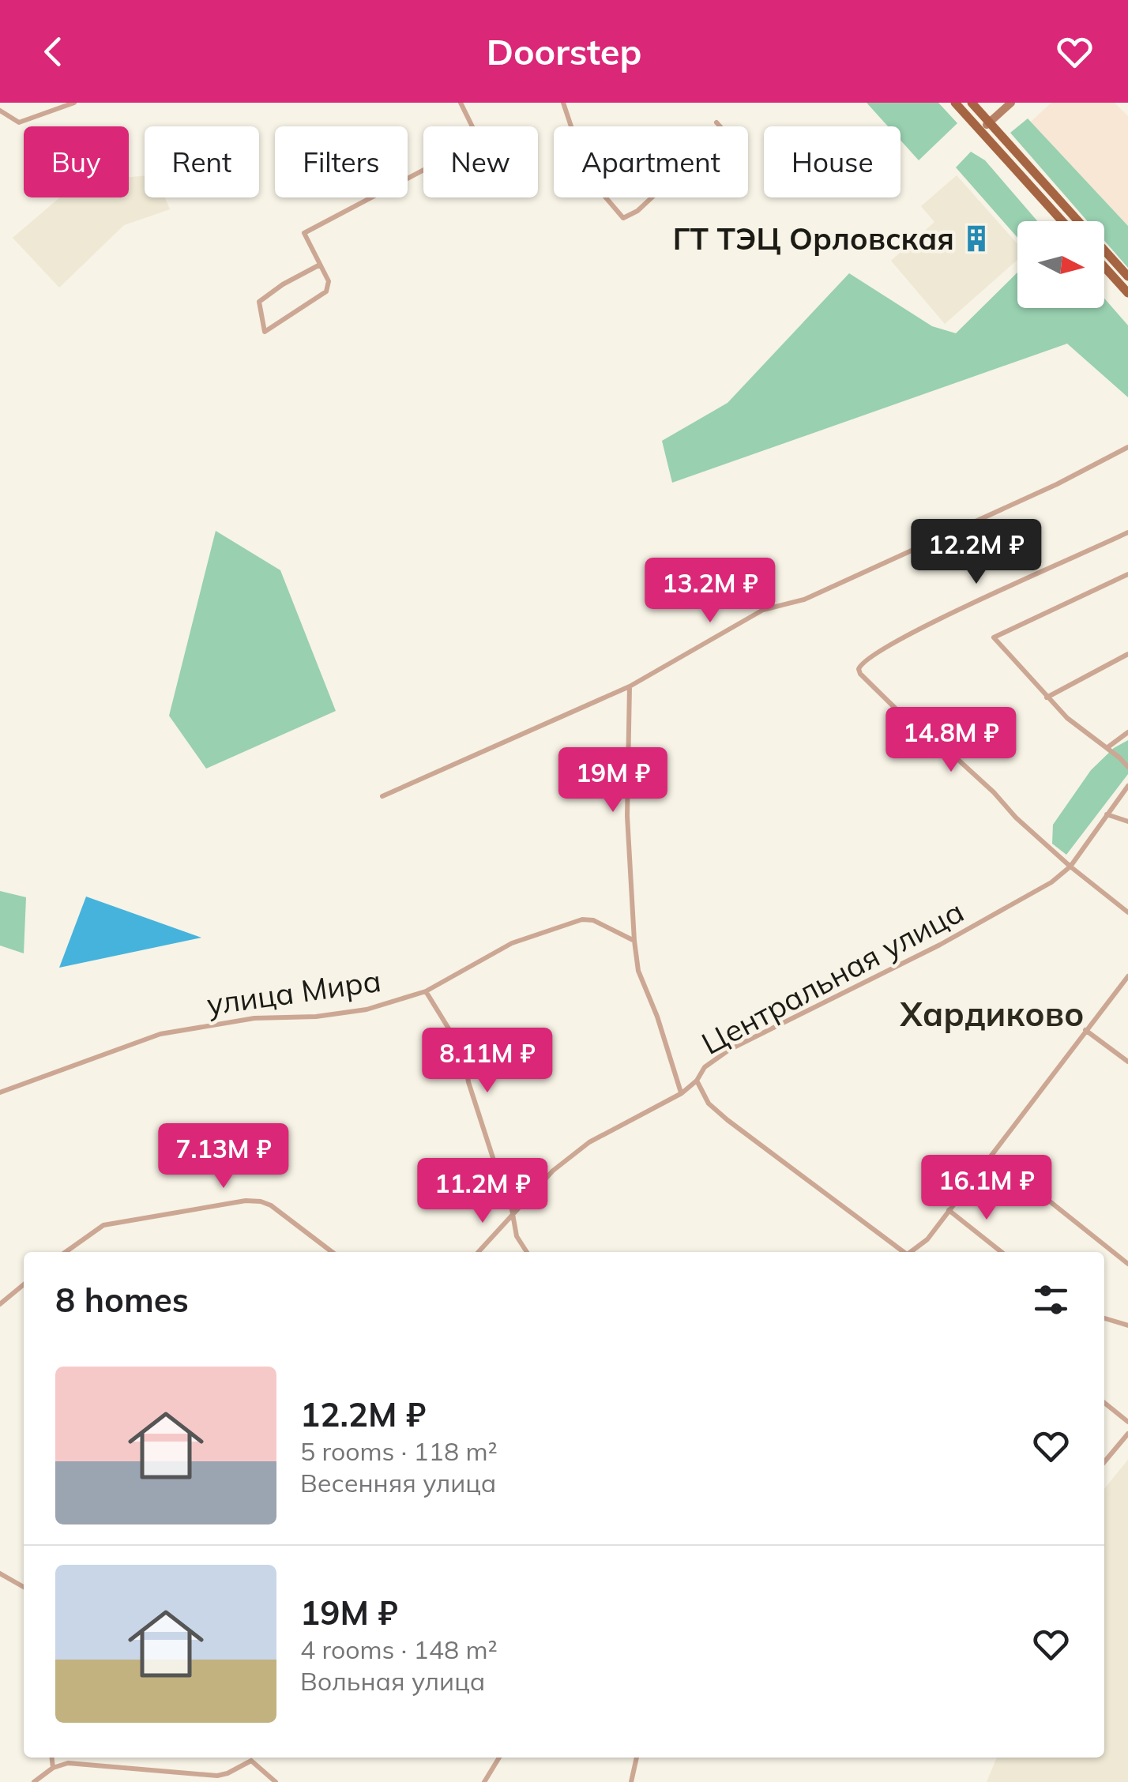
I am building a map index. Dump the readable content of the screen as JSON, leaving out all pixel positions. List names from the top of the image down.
{
  "streets": {
    "street": ["Центральная улица", "улица Мира"]
  },
  "districts": ["Хардиково"],
  "places": {
    "building": ["ГТ ТЭЦ Орловская"]
  },
  "north": "right",
  "page": {
    "header": "Doorstep",
    "chip": [
      "Buy",
      "Rent",
      "Filters",
      "New",
      "Apartment",
      "House"
    ],
    "price": [
      "12.2M ₽",
      "13.2M ₽",
      "14.8M ₽",
      "19M ₽",
      "8.11M ₽",
      "7.13M ₽",
      "16.1M ₽",
      "11.2M ₽"
    ],
    "heading": "8 homes",
    "list": [
      {
        "name": "12.2M ₽",
        "note": "5 rooms · 118 m² · Весенняя улица"
      },
      {
        "name": "19M ₽",
        "note": "4 rooms · 148 m² · Вольная улица"
      }
    ]
  }
}
